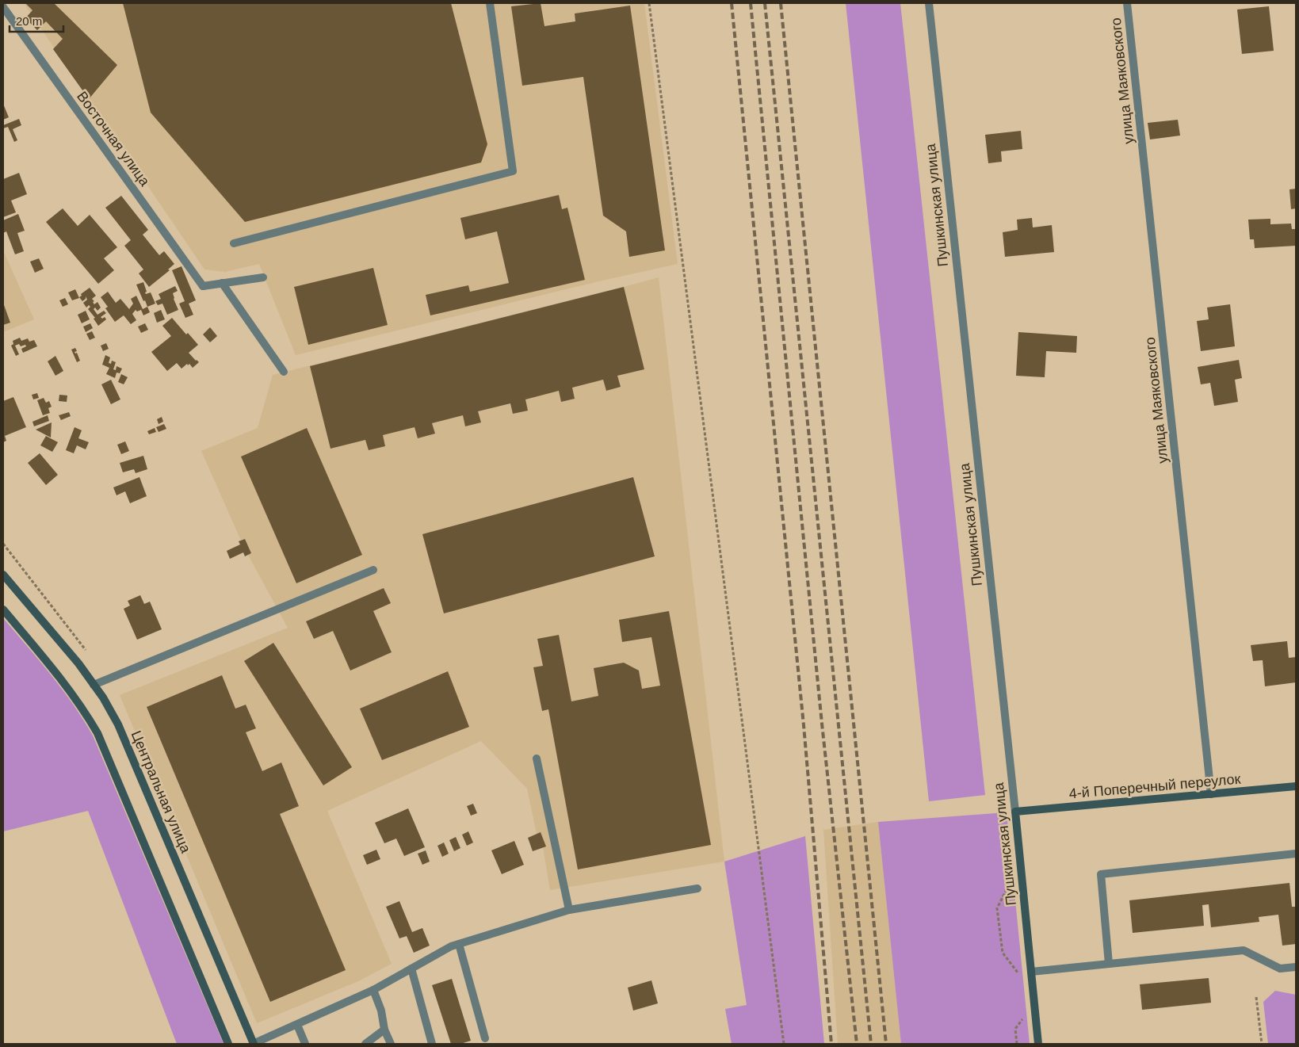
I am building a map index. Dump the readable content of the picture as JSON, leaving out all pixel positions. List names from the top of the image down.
{
  "streets": {
    "main road": ["Пушкинская улица", "4-й Поперечный переулок", "Центральная улица"],
    "street": ["улица Маяковского", "Восточная улица"]
  },
  "crossings": [
    ["улица Маяковского", "4-й Поперечный переулок"],
    ["Пушкинская улица", "4-й Поперечный переулок"]
  ],
  "scale_bar": "20 m"
}
